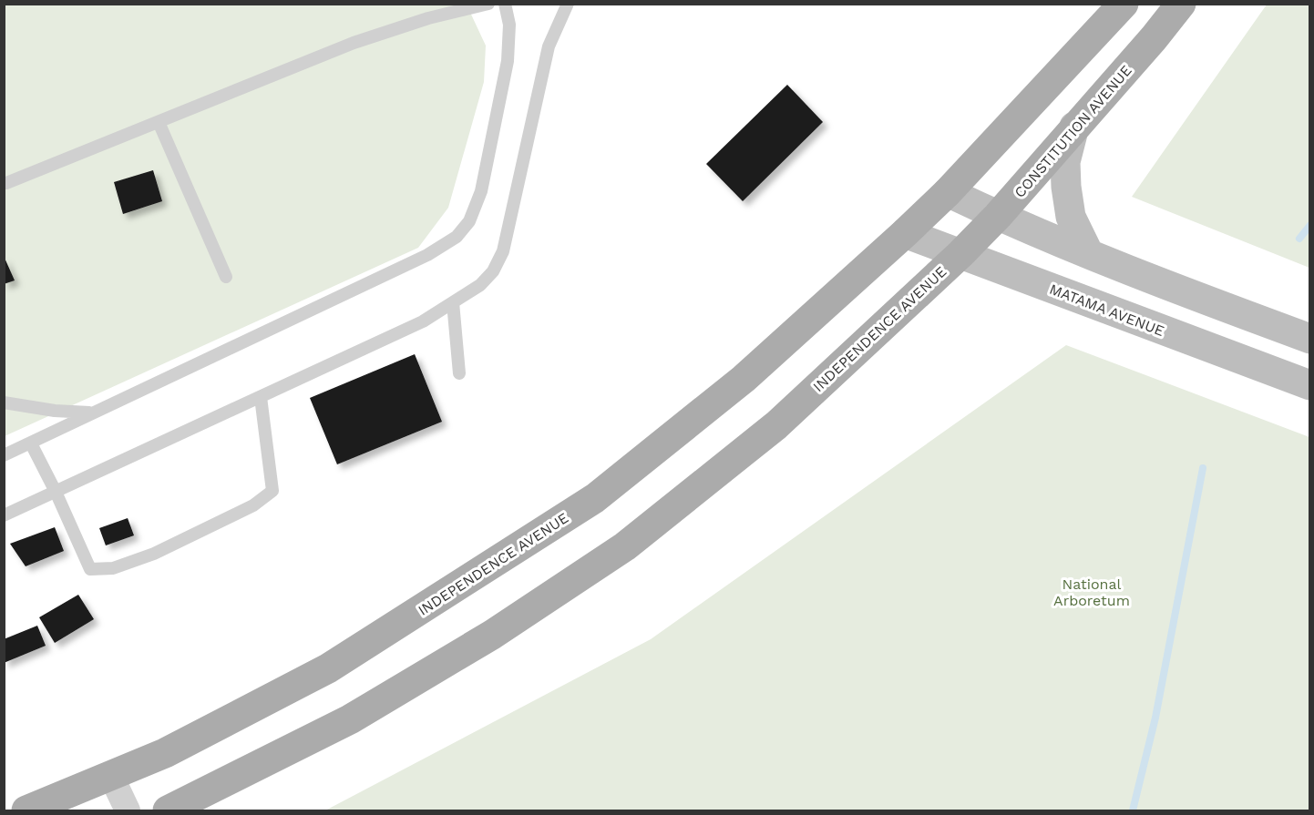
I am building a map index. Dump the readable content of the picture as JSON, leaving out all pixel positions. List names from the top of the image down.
{
  "streets": {
    "main road": ["CONSTITUTION AVENUE", "MATAMA AVENUE", "INDEPENDENCE AVENUE"]
  },
  "crossings": [
    ["CONSTITUTION AVENUE", "MATAMA AVENUE"],
    ["CONSTITUTION AVENUE", "INDEPENDENCE AVENUE"],
    ["MATAMA AVENUE", "INDEPENDENCE AVENUE"]
  ],
  "parks": ["National Arboretum"]
}
